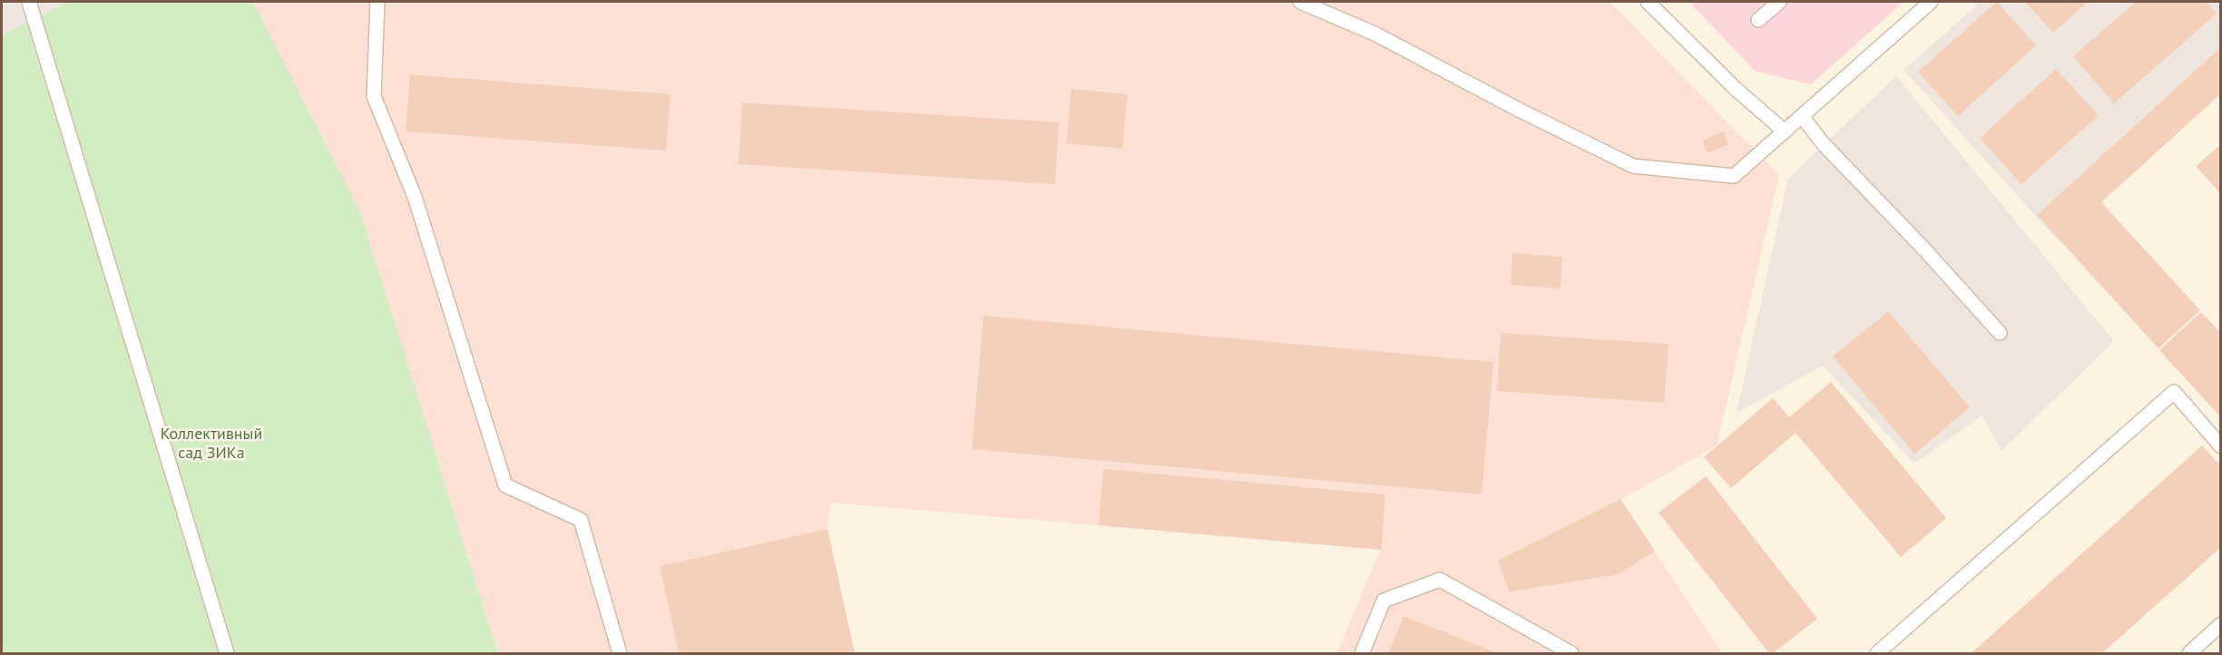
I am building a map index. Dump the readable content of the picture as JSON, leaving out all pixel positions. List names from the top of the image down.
{
  "parks": ["Коллективный сад ЗИКа"]
}
